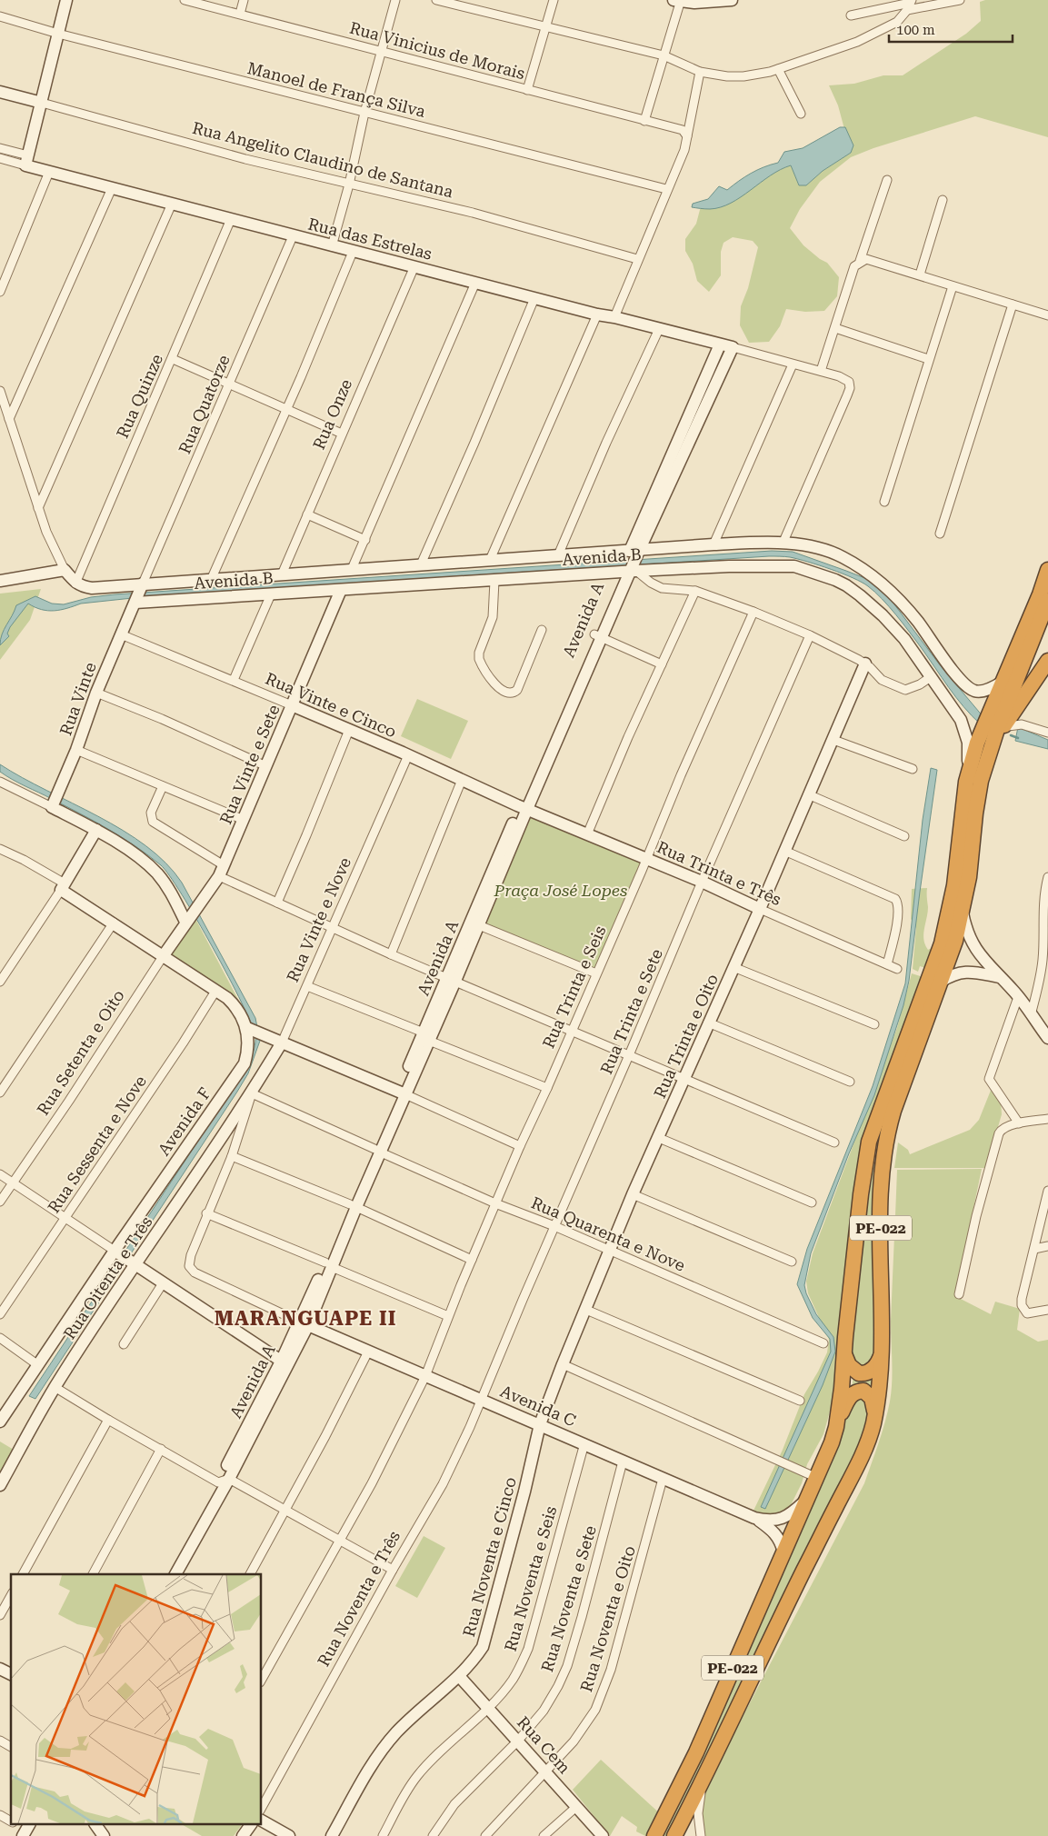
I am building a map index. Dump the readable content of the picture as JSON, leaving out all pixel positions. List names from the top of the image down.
{
  "streets": {
    "highway": ["PE-022"],
    "street": [
      "Rua Vinicius de Morais",
      "Manoel de França Silva",
      "Rua Angelito Claudino de Santana",
      "Rua das Estrelas",
      "Rua Quinze",
      "Rua Quatorze",
      "Rua Onze",
      "Avenida B",
      "Avenida A",
      "Rua Vinte",
      "Rua Vinte e Cinco",
      "Rua Vinte e Sete",
      "Rua Trinta e Três",
      "Rua Vinte e Nove",
      "Rua Trinta e Seis",
      "Rua Trinta e Sete",
      "Rua Trinta e Oito",
      "Rua Setenta e Oito",
      "Avenida F",
      "Rua Sessenta e Nove",
      "Rua Quarenta e Nove",
      "Rua Oitenta e Três",
      "Avenida C",
      "Rua Noventa e Cinco",
      "Rua Noventa e Seis",
      "Rua Noventa e Três",
      "Rua Noventa e Sete",
      "Rua Noventa e Oito",
      "Rua Cem"
    ]
  },
  "crossings": [
    ["Rua das Estrelas", "Rua Quinze"],
    ["Rua das Estrelas", "Rua Quatorze"],
    ["Rua das Estrelas", "Rua Onze"],
    ["Rua das Estrelas", "Avenida A"],
    ["Rua Quinze", "Avenida B"],
    ["Rua Quatorze", "Avenida B"],
    ["Rua Onze", "Avenida B"],
    ["Avenida B", "Avenida A"],
    ["Avenida B", "Rua Vinte"],
    ["Avenida B", "Rua Vinte e Sete"],
    ["Avenida B", "PE-022"],
    ["Avenida A", "Rua Vinte e Cinco"],
    ["Avenida A", "Rua Trinta e Três"],
    ["Avenida A", "Rua Quarenta e Nove"],
    ["Avenida A", "Avenida C"],
    ["Rua Vinte", "Rua Vinte e Cinco"],
    ["Rua Vinte e Cinco", "Rua Vinte e Sete"],
    ["Rua Vinte e Cinco", "Rua Trinta e Três"],
    ["Rua Vinte e Cinco", "Rua Vinte e Nove"],
    ["Rua Vinte e Sete", "Rua Setenta e Oito"],
    ["Rua Trinta e Três", "Rua Trinta e Seis"],
    ["Rua Trinta e Três", "Rua Trinta e Sete"],
    ["Rua Trinta e Três", "Rua Trinta e Oito"],
    ["Rua Vinte e Nove", "Rua Quarenta e Nove"],
    ["Rua Vinte e Nove", "Rua Oitenta e Três"],
    ["Rua Trinta e Seis", "Rua Quarenta e Nove"],
    ["Rua Trinta e Seis", "Avenida C"],
    ["Rua Trinta e Sete", "Rua Quarenta e Nove"],
    ["Rua Trinta e Sete", "Avenida C"],
    ["Rua Trinta e Sete", "Rua Noventa e Três"],
    ["Rua Trinta e Oito", "Rua Quarenta e Nove"],
    ["Rua Trinta e Oito", "Avenida C"],
    ["Rua Trinta e Oito", "Rua Noventa e Cinco"],
    ["Rua Setenta e Oito", "Avenida F"],
    ["Avenida F", "Rua Sessenta e Nove"],
    ["Rua Quarenta e Nove", "Rua Oitenta e Três"],
    ["Avenida C", "Rua Noventa e Cinco"],
    ["Avenida C", "Rua Noventa e Seis"],
    ["Avenida C", "Rua Noventa e Três"],
    ["Avenida C", "Rua Noventa e Sete"],
    ["Avenida C", "Rua Noventa e Oito"],
    ["Rua Noventa e Cinco", "Rua Cem"],
    ["Rua Noventa e Seis", "Rua Cem"],
    ["Rua Noventa e Sete", "Rua Cem"],
    ["Rua Noventa e Oito", "Rua Cem"]
  ],
  "districts": ["MARANGUAPE II"],
  "parks": ["Praça José Lopes"],
  "scale_bar": "100 m"
}
